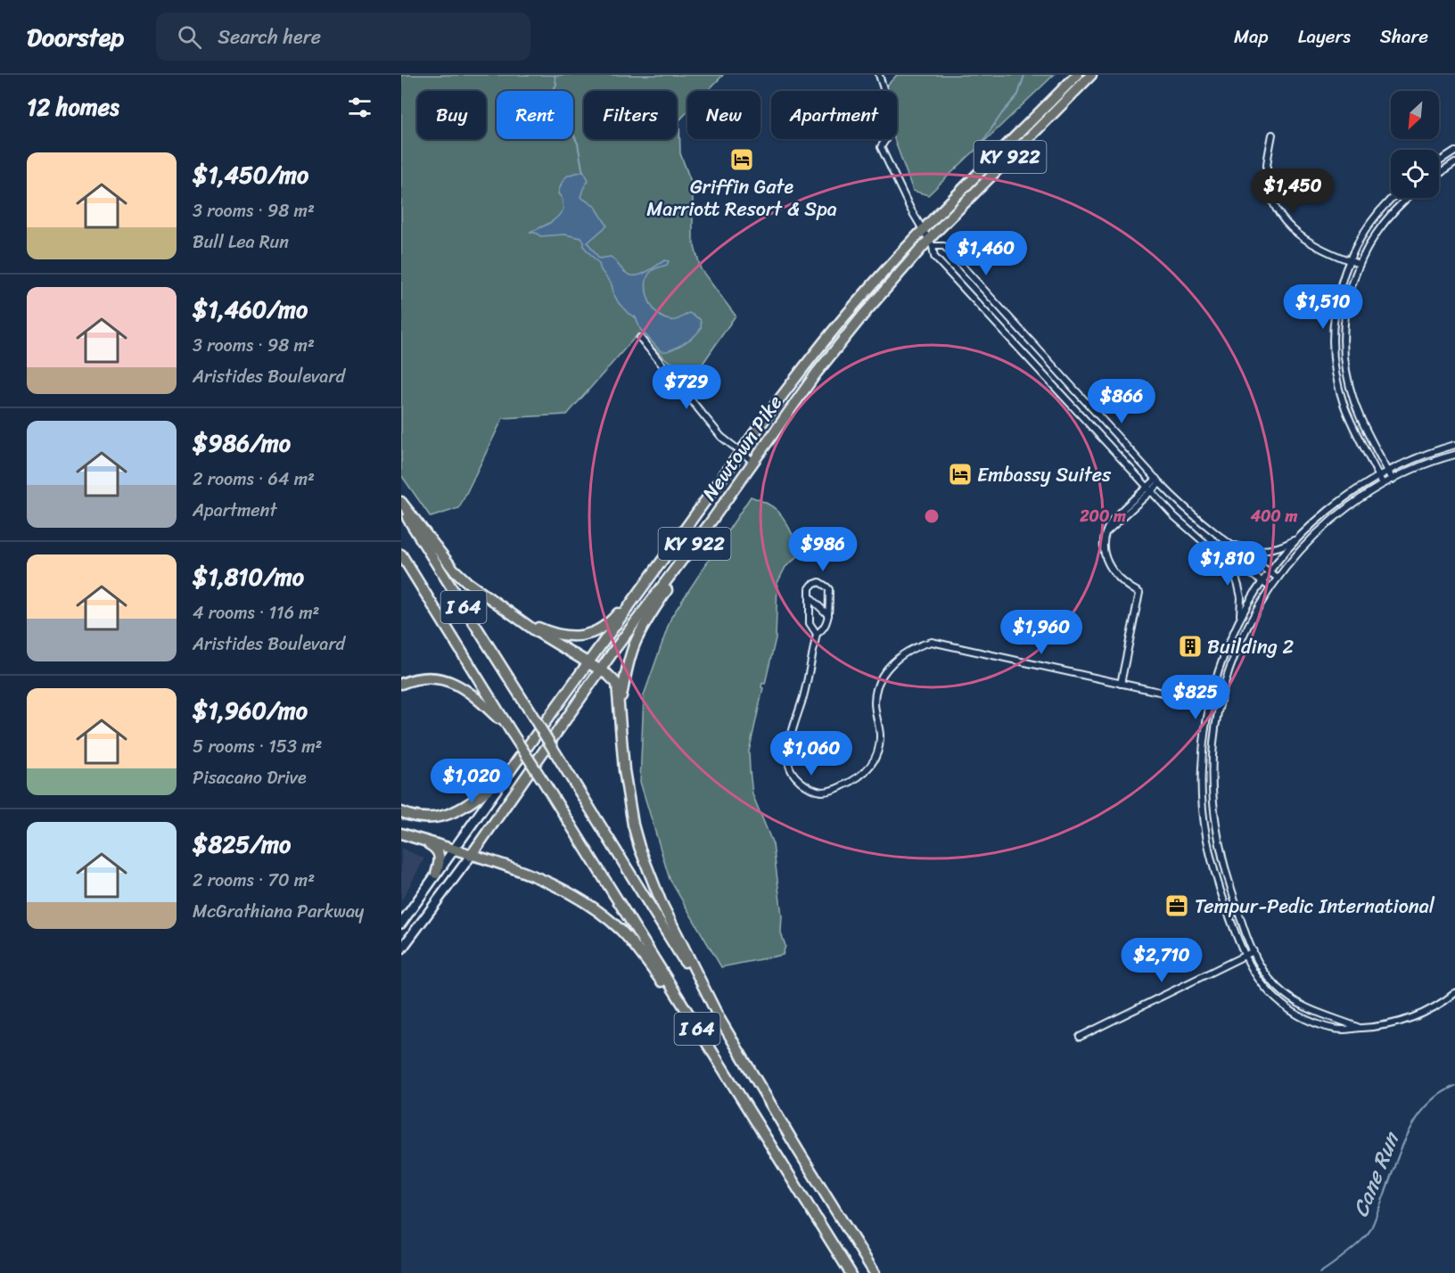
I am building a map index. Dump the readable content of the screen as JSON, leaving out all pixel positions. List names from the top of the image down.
{
  "streets": {
    "highway": ["KY 922", "Newtown Pike", "I 64"]
  },
  "water": ["Cane Run"],
  "places": {
    "hotel": ["Griffin Gate Marriott Resort & Spa", "Embassy Suites"],
    "building": ["Building 2"],
    "office": ["Tempur-Pedic International"]
  },
  "north": "bottom left",
  "page": {
    "header": "Doorstep",
    "search": "Search here",
    "nav": ["Map", "Layers", "Share"],
    "heading": "12 homes",
    "chip": [
      "Buy",
      "Rent",
      "Filters",
      "New",
      "Apartment"
    ],
    "list": [
      {
        "name": "$1,450/mo",
        "note": "3 rooms · 98 m² · Bull Lea Run"
      },
      {
        "name": "$1,460/mo",
        "note": "3 rooms · 98 m² · Aristides Boulevard"
      },
      {
        "name": "$986/mo",
        "note": "2 rooms · 64 m² · Apartment"
      },
      {
        "name": "$1,810/mo",
        "note": "4 rooms · 116 m² · Aristides Boulevard"
      },
      {
        "name": "$1,960/mo",
        "note": "5 rooms · 153 m² · Pisacano Drive"
      },
      {
        "name": "$825/mo",
        "note": "2 rooms · 70 m² · McGrathiana Parkway"
      }
    ],
    "price": [
      "$1,450",
      "$1,460",
      "$1,510",
      "$729",
      "$866",
      "$986",
      "$1,810",
      "$1,960",
      "$825",
      "$1,060",
      "$1,020",
      "$2,710"
    ]
  },
  "rings": ["200 m", "400 m"]
}
